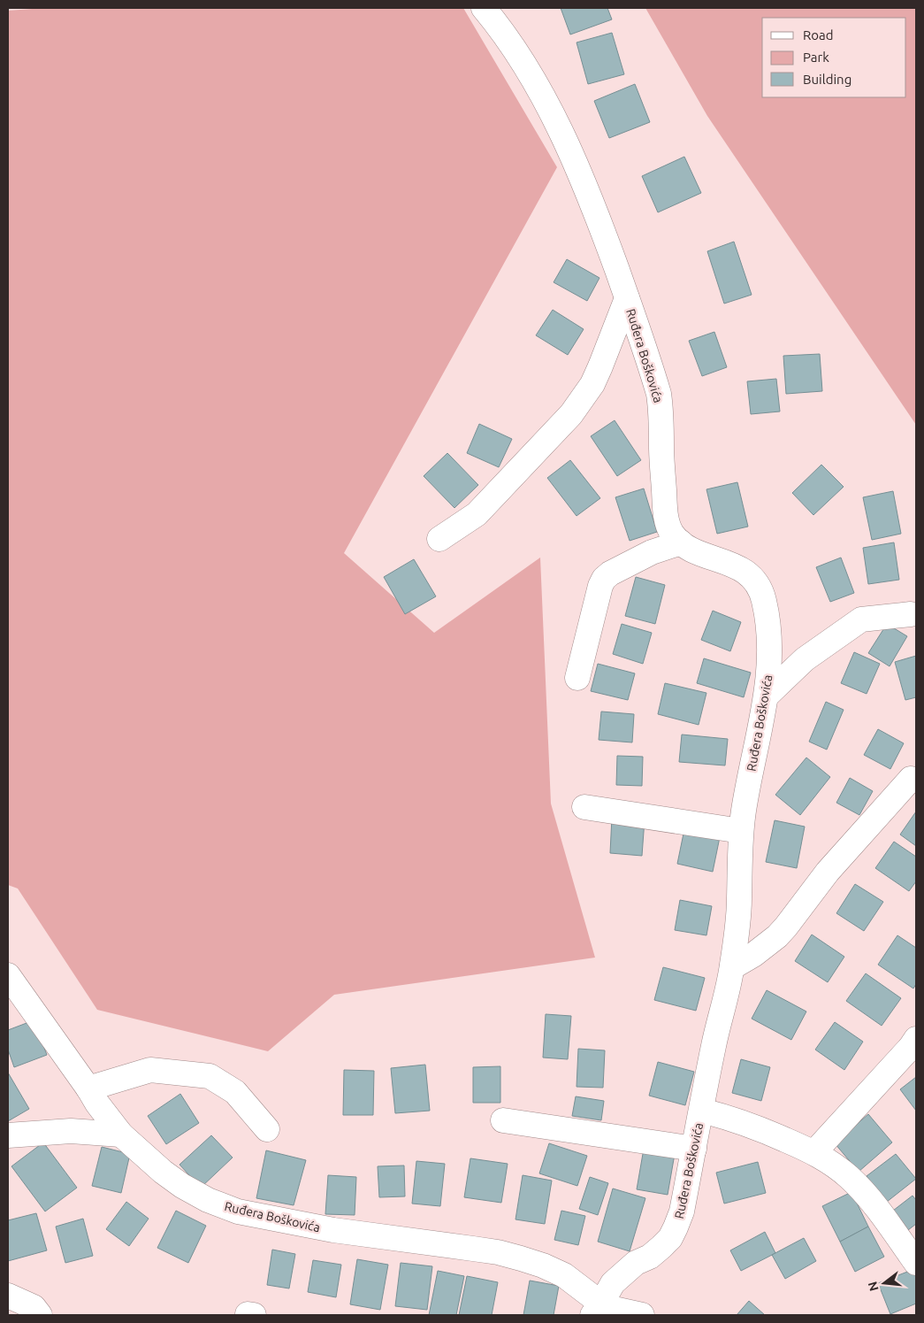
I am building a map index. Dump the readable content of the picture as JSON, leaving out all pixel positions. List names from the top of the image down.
{
  "streets": {
    "street": ["Ruđera Boškovića"]
  },
  "legend": ["Road", "Park", "Building"],
  "north": "left"
}
